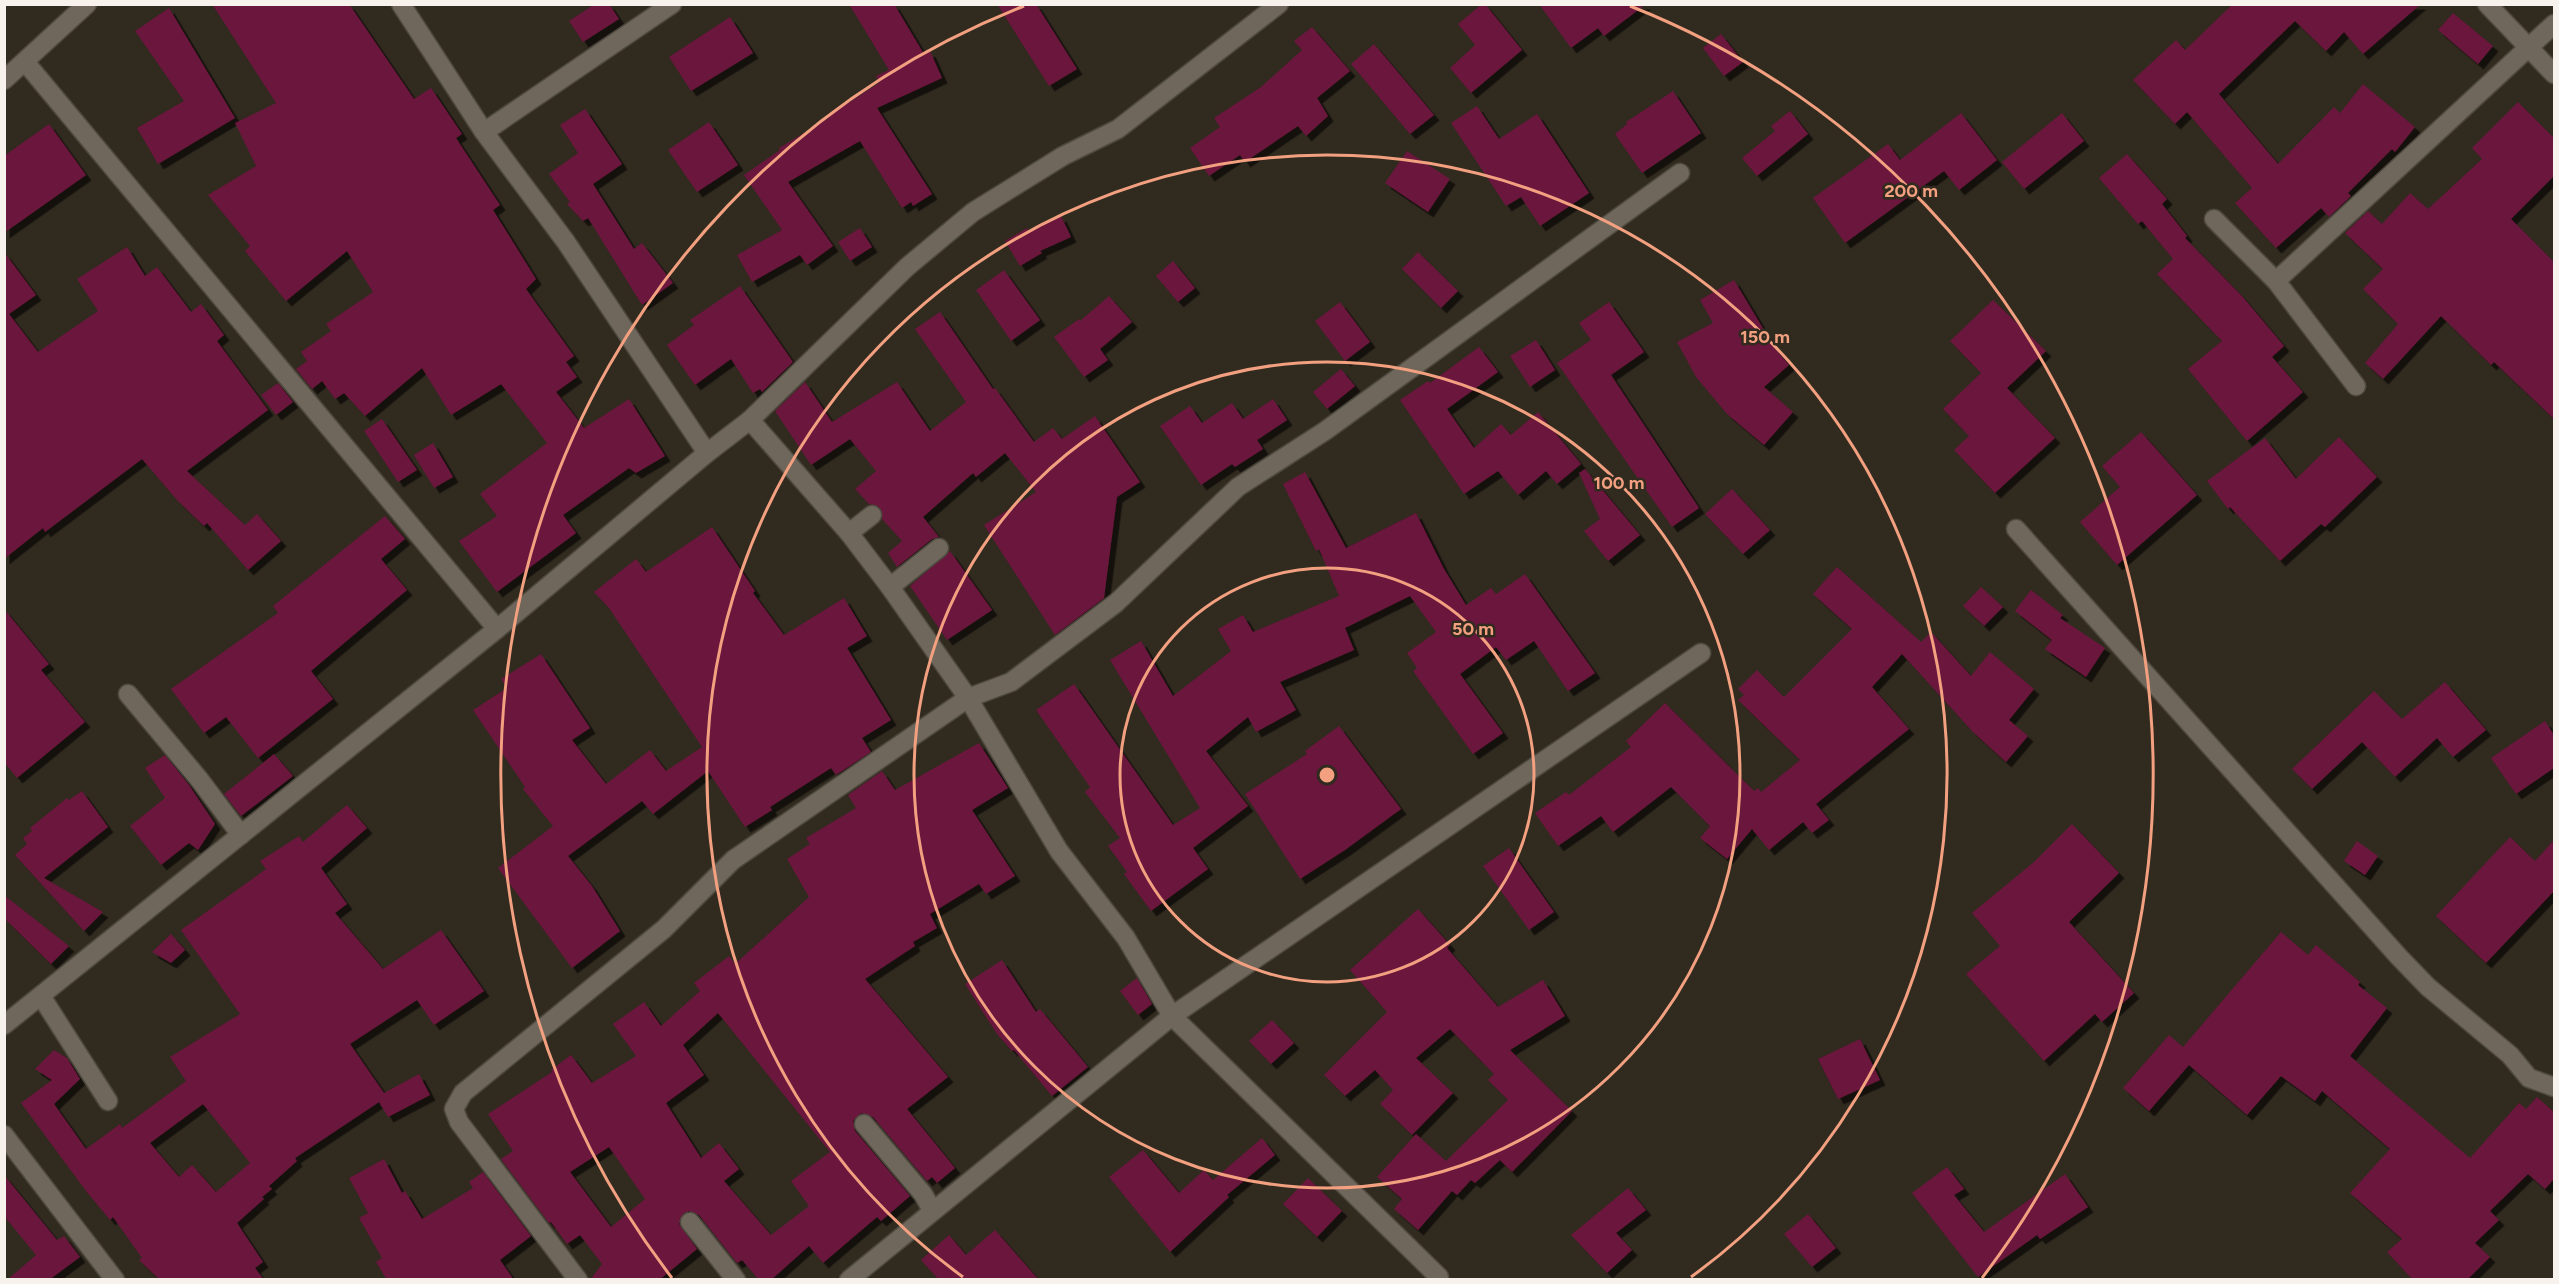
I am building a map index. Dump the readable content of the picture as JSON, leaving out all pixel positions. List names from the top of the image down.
{
  "rings": [
    "200 m",
    "150 m",
    "100 m",
    "50 m"
  ]
}
